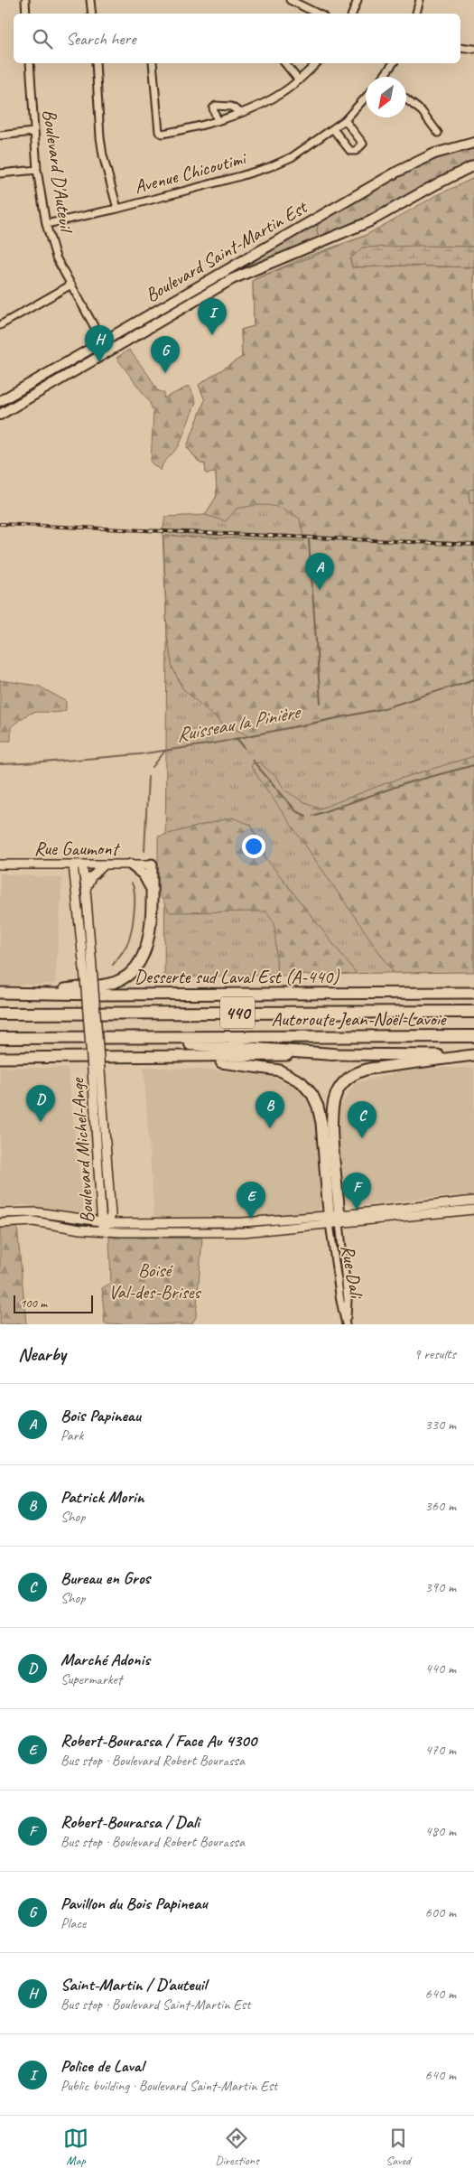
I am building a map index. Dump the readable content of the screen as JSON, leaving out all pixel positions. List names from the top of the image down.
{
  "streets": {
    "highway": ["440", "Autoroute Jean-Noël-Lavoie"],
    "main road": ["Boulevard Saint-Martin Est", "Desserte sud Laval Est (A-440)"],
    "street": [
      "Boulevard D'Auteuil",
      "Avenue Chicoutimi",
      "Rue Gaumont",
      "Boulevard Michel-Ange",
      "Rue Dali"
    ]
  },
  "crossings": [
    ["Boulevard D'Auteuil", "Avenue Chicoutimi"],
    ["Boulevard D'Auteuil", "Boulevard Saint-Martin Est"],
    ["Rue Gaumont", "Boulevard Michel-Ange"]
  ],
  "water": ["Ruisseau la Pinière"],
  "parks": ["Boisé Val-des-Brises"],
  "scale_bar": "100 m",
  "north": "bottom left",
  "page": {
    "search": "Search here",
    "pins": [
      "I",
      "H",
      "G",
      "A",
      "D",
      "B",
      "C",
      "F",
      "E"
    ],
    "scale": "100 m",
    "heading": ["Nearby", "9 results"],
    "list": [
      {
        "mark": "A",
        "name": "Bois Papineau",
        "note": "Park",
        "value": "330 m"
      },
      {
        "mark": "B",
        "name": "Patrick Morin",
        "note": "Shop",
        "value": "360 m"
      },
      {
        "mark": "C",
        "name": "Bureau en Gros",
        "note": "Shop",
        "value": "390 m"
      },
      {
        "mark": "D",
        "name": "Marché Adonis",
        "note": "Supermarket",
        "value": "440 m"
      },
      {
        "mark": "E",
        "name": "Robert-Bourassa / Face Au 4300",
        "note": "Bus stop · Boulevard Robert Bourassa",
        "value": "470 m"
      },
      {
        "mark": "F",
        "name": "Robert-Bourassa / Dali",
        "note": "Bus stop · Boulevard Robert Bourassa",
        "value": "480 m"
      },
      {
        "mark": "G",
        "name": "Pavillon du Bois Papineau",
        "note": "Place",
        "value": "600 m"
      },
      {
        "mark": "H",
        "name": "Saint-Martin / D'auteuil",
        "note": "Bus stop · Boulevard Saint-Martin Est",
        "value": "640 m"
      },
      {
        "mark": "I",
        "name": "Police de Laval",
        "note": "Public building · Boulevard Saint-Martin Est",
        "value": "640 m"
      }
    ],
    "nav": ["Map", "Directions", "Saved"]
  }
}
